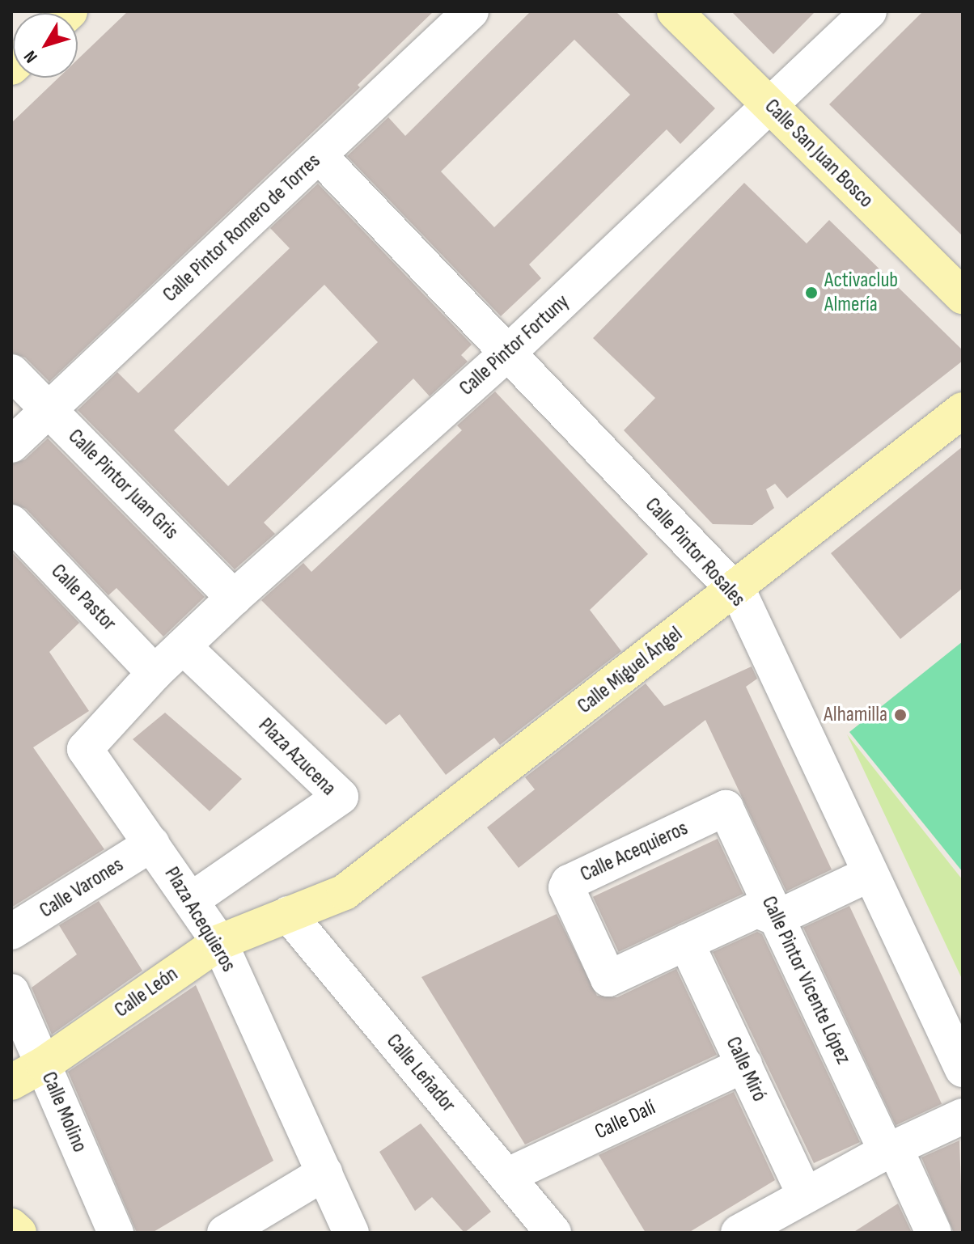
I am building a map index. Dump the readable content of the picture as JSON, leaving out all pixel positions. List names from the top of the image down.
{
  "streets": {
    "street": [
      "Calle San Juan Bosco",
      "Calle Pintor Romero de Torres",
      "Calle Pintor Fortuny",
      "Calle Pintor Juan Gris",
      "Calle Pintor Rosales",
      "Calle Pastor",
      "Calle Miguel Ángel",
      "Plaza Azucena",
      "Calle Acequieros",
      "Calle Varones",
      "Plaza Acequieros",
      "Calle Pintor Vicente López",
      "Calle León",
      "Calle Miró",
      "Calle Leñador",
      "Calle Molino",
      "Calle Dalí"
    ]
  },
  "crossings": [
    ["Calle San Juan Bosco", "Calle Pintor Fortuny"],
    ["Calle Pintor Romero de Torres", "Calle Pintor Juan Gris"],
    ["Calle Pintor Romero de Torres", "Calle Pintor Rosales"],
    ["Calle Pintor Fortuny", "Calle Pintor Juan Gris"],
    ["Calle Pintor Fortuny", "Calle Pintor Rosales"],
    ["Calle Pintor Fortuny", "Calle Pastor"],
    ["Calle Pintor Fortuny", "Plaza Azucena"],
    ["Calle Pintor Fortuny", "Plaza Acequieros"],
    ["Calle Pintor Rosales", "Calle Miguel Ángel"],
    ["Calle Pastor", "Plaza Acequieros"],
    ["Calle Miguel Ángel", "Calle León"],
    ["Calle Miguel Ángel", "Calle Leñador"],
    ["Plaza Azucena", "Plaza Acequieros"],
    ["Calle Acequieros", "Calle Pintor Vicente López"],
    ["Calle Acequieros", "Calle Miró"],
    ["Calle Varones", "Plaza Acequieros"],
    ["Plaza Acequieros", "Calle León"],
    ["Calle León", "Calle Leñador"],
    ["Calle León", "Calle Molino"],
    ["Calle Miró", "Calle Dalí"],
    ["Calle Leñador", "Calle Dalí"]
  ],
  "places": ["Activaclub Almería", "Alhamilla"],
  "north": "bottom left"
}
